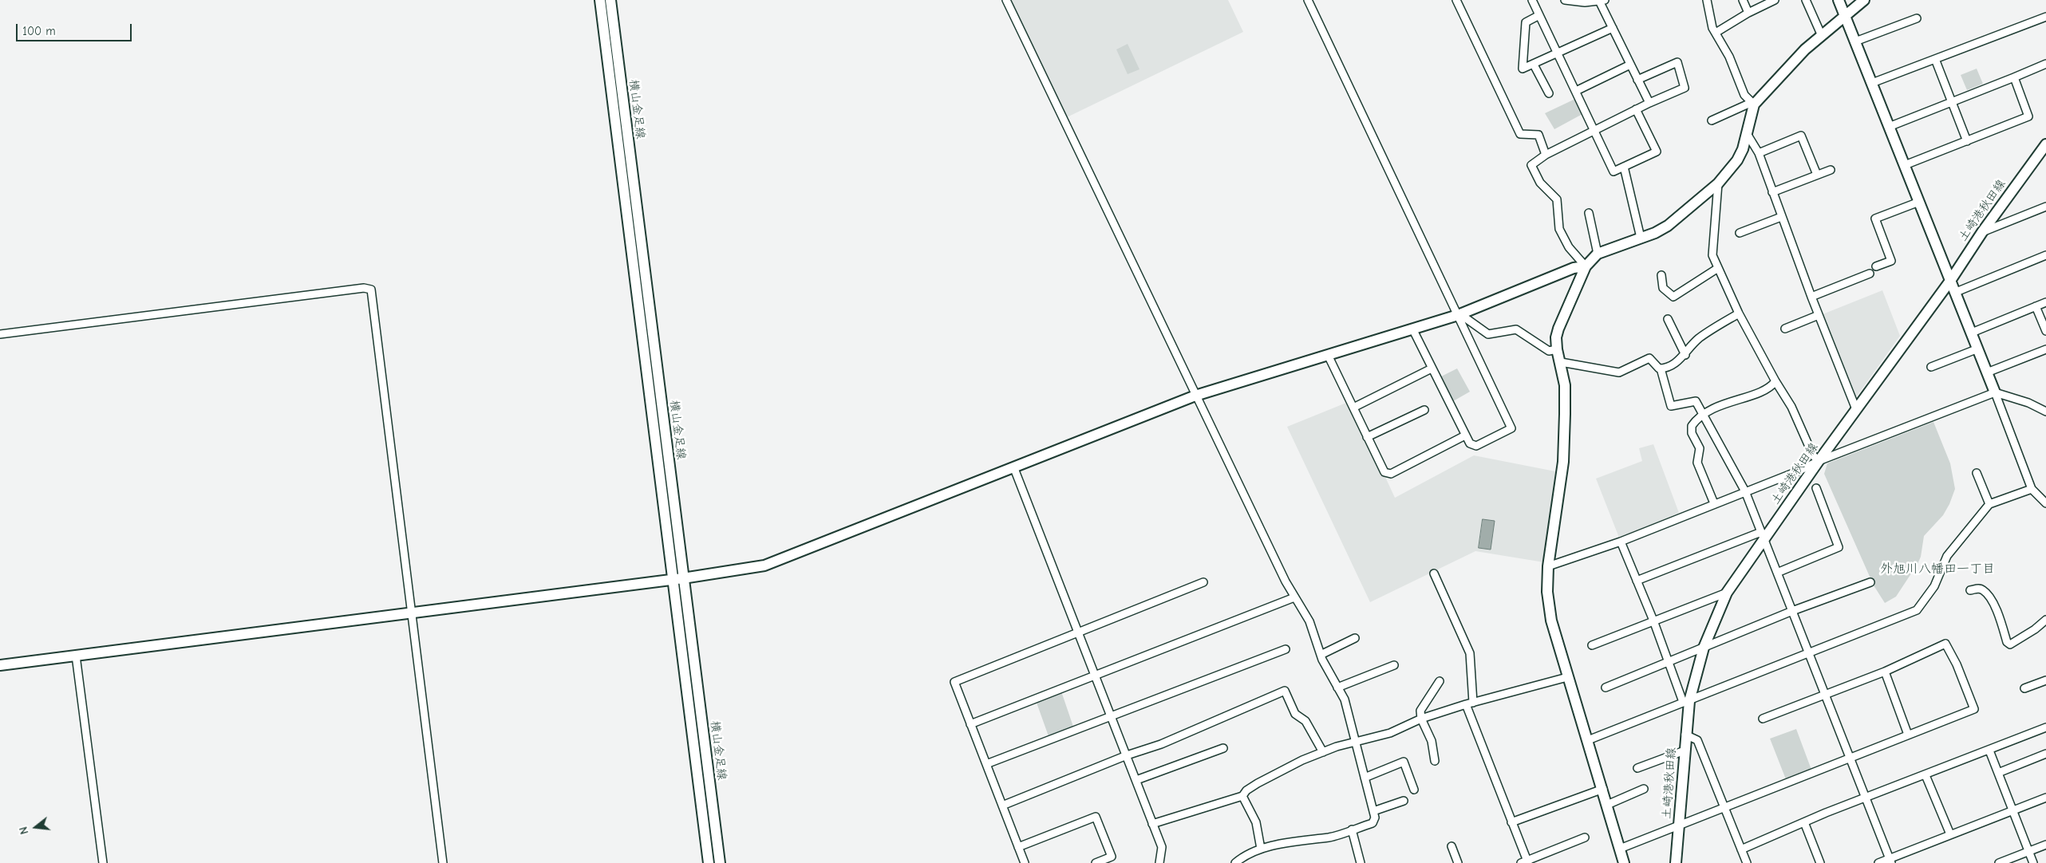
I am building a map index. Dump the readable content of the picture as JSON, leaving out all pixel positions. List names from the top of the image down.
{
  "streets": {
    "street": ["横山金足線", "土崎港秋田線"]
  },
  "districts": ["外旭川八幡田一丁目"],
  "scale_bar": "100 m",
  "north": "left"
}
